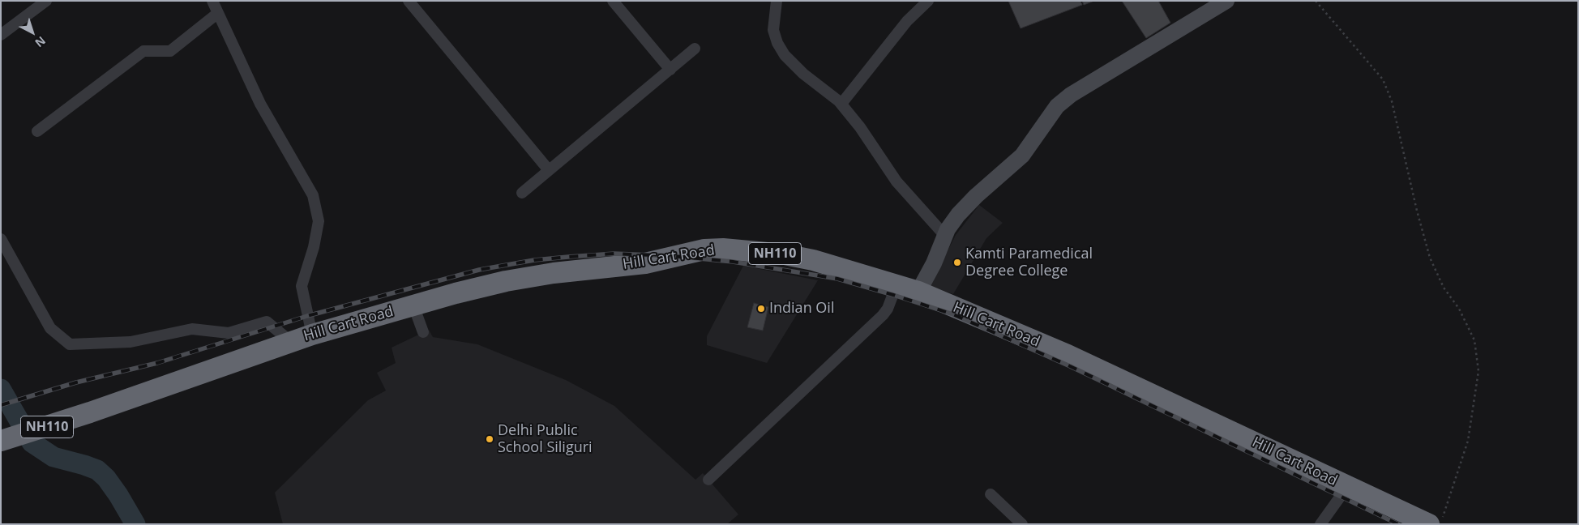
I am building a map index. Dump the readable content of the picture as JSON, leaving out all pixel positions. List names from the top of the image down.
{
  "streets": {
    "highway": ["NH110", "Hill Cart Road"]
  },
  "places": ["Kamti Paramedical Degree College", "Indian Oil", "Delhi Public School Siliguri"],
  "north": "bottom right"
}
